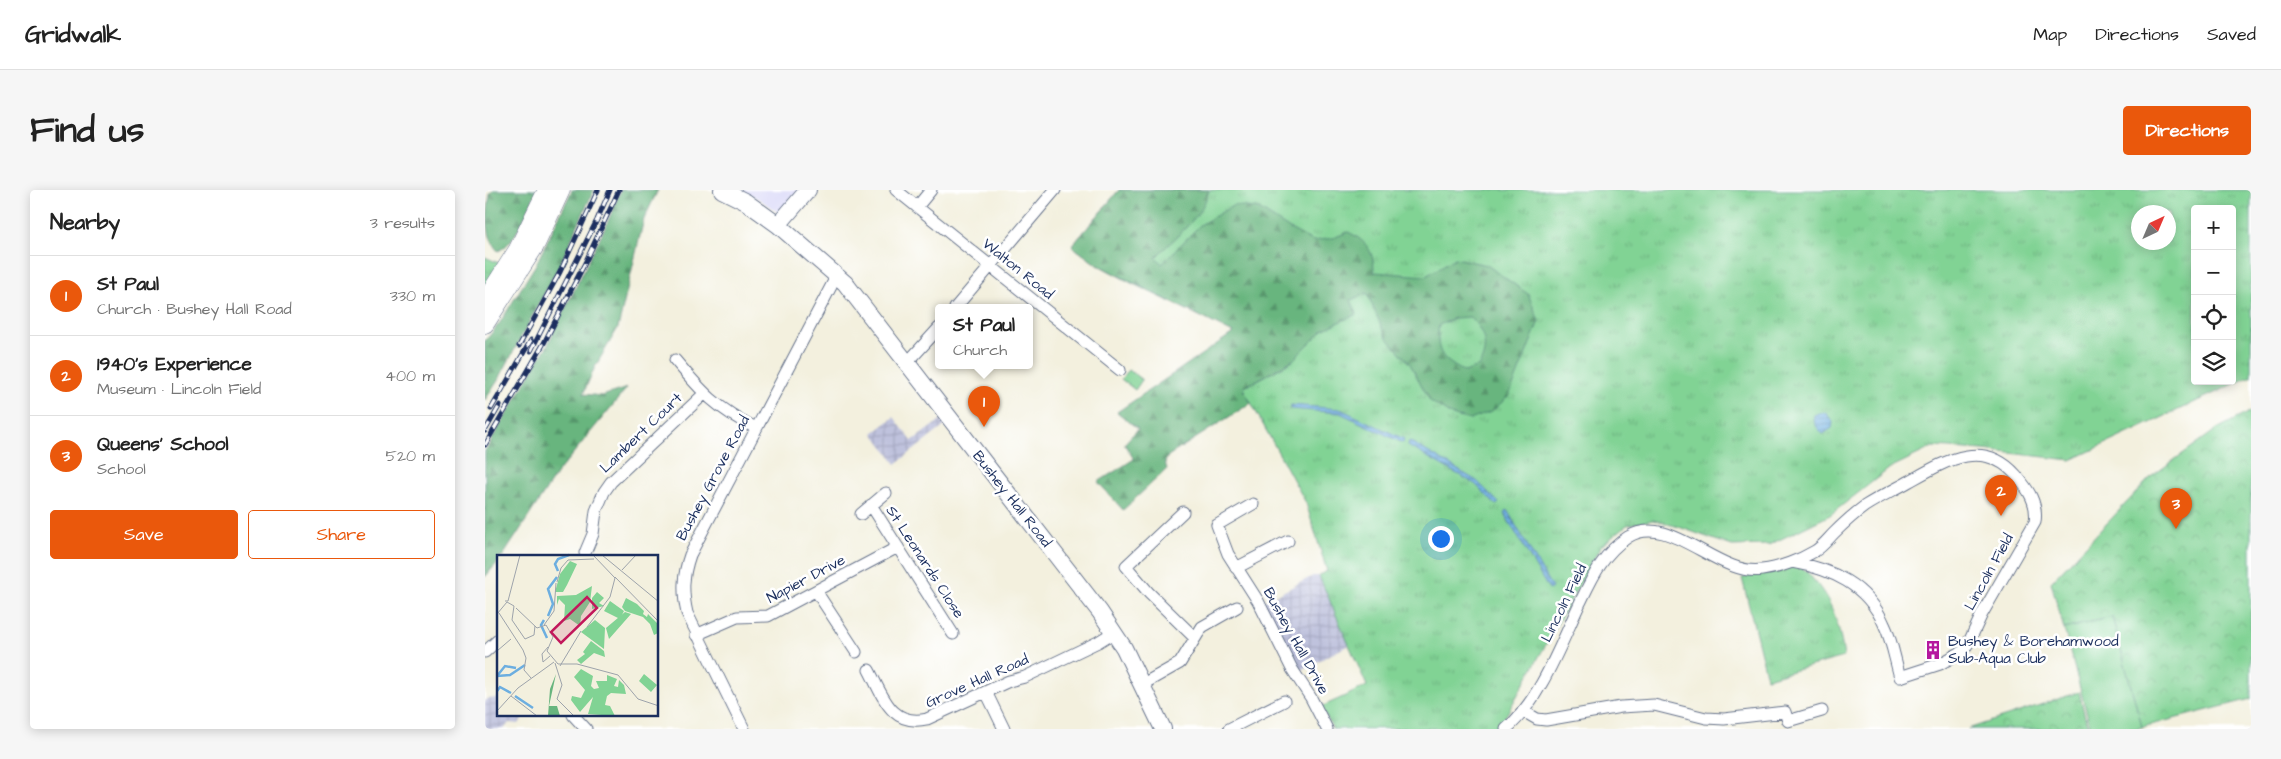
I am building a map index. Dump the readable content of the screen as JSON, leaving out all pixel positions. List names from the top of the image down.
{
  "streets": {
    "street": [
      "Walton Road",
      "Lambert Court",
      "Bushey Grove Road",
      "Bushey Hall Road",
      "St Leonards Close",
      "Lincoln Field",
      "Napier Drive",
      "Bushey Hall Drive",
      "Grove Hall Road"
    ]
  },
  "crossings": [
    ["Lambert Court", "Bushey Grove Road"],
    ["Bushey Grove Road", "Bushey Hall Road"],
    ["Bushey Grove Road", "Napier Drive"],
    ["Bushey Hall Road", "Grove Hall Road"],
    ["St Leonards Close", "Napier Drive"]
  ],
  "places": {
    "building": ["Bushey & Borehamwood Sub-Aqua Club"]
  },
  "north": "top right",
  "page": {
    "header": "Gridwalk",
    "nav": ["Map", "Directions", "Saved"],
    "title": "Find us",
    "buttons": [
      "Directions",
      ["Save", "Share"]
    ],
    "heading": ["Nearby", "3 results"],
    "map_buttons": ["+", "−"],
    "list": [
      {
        "mark": "1",
        "name": "St Paul",
        "note": "Church · Bushey Hall Road",
        "value": "330 m"
      },
      {
        "mark": "2",
        "name": "1940's Experience",
        "note": "Museum · Lincoln Field",
        "value": "400 m"
      },
      {
        "mark": "3",
        "name": "Queens' School",
        "note": "School",
        "value": "520 m"
      }
    ],
    "popup": ["St Paul", "Church"],
    "pins": ["1", "2", "3"]
  }
}
